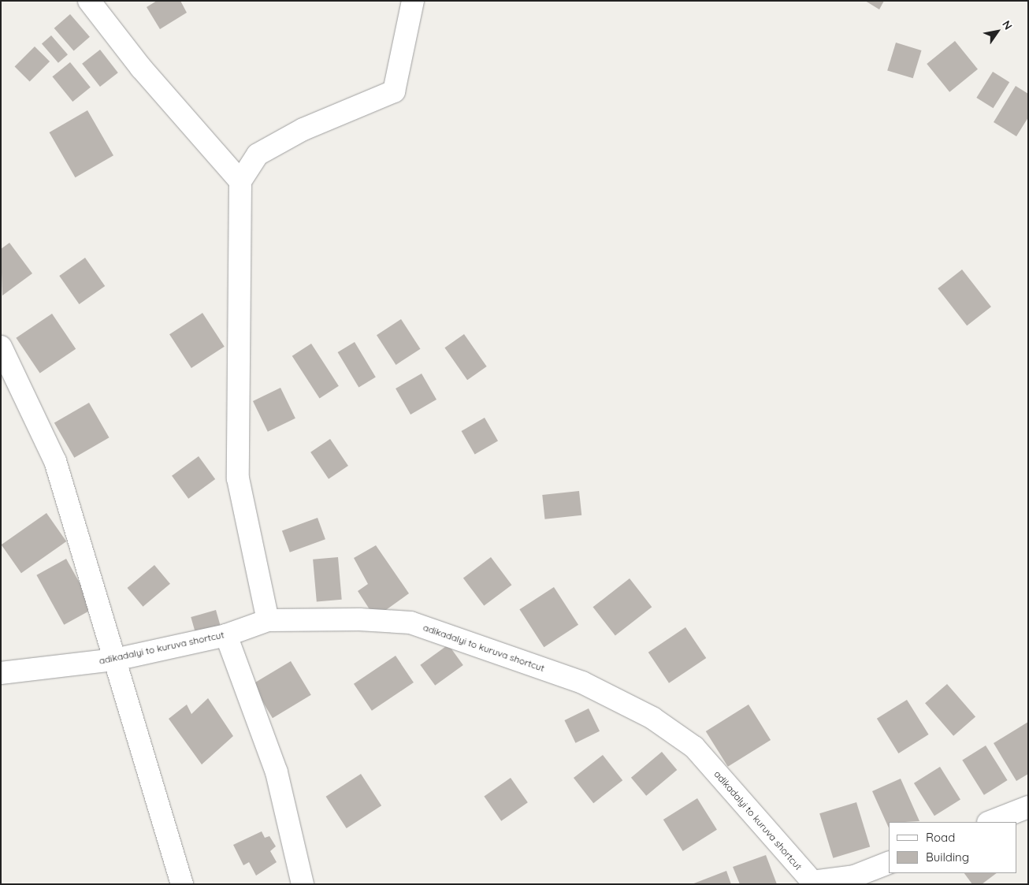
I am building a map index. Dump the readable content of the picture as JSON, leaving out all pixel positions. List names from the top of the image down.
{
  "streets": {
    "street": ["adikadalyi to kuruva shortcut"]
  },
  "legend": ["Road", "Building"],
  "north": "top right"
}
